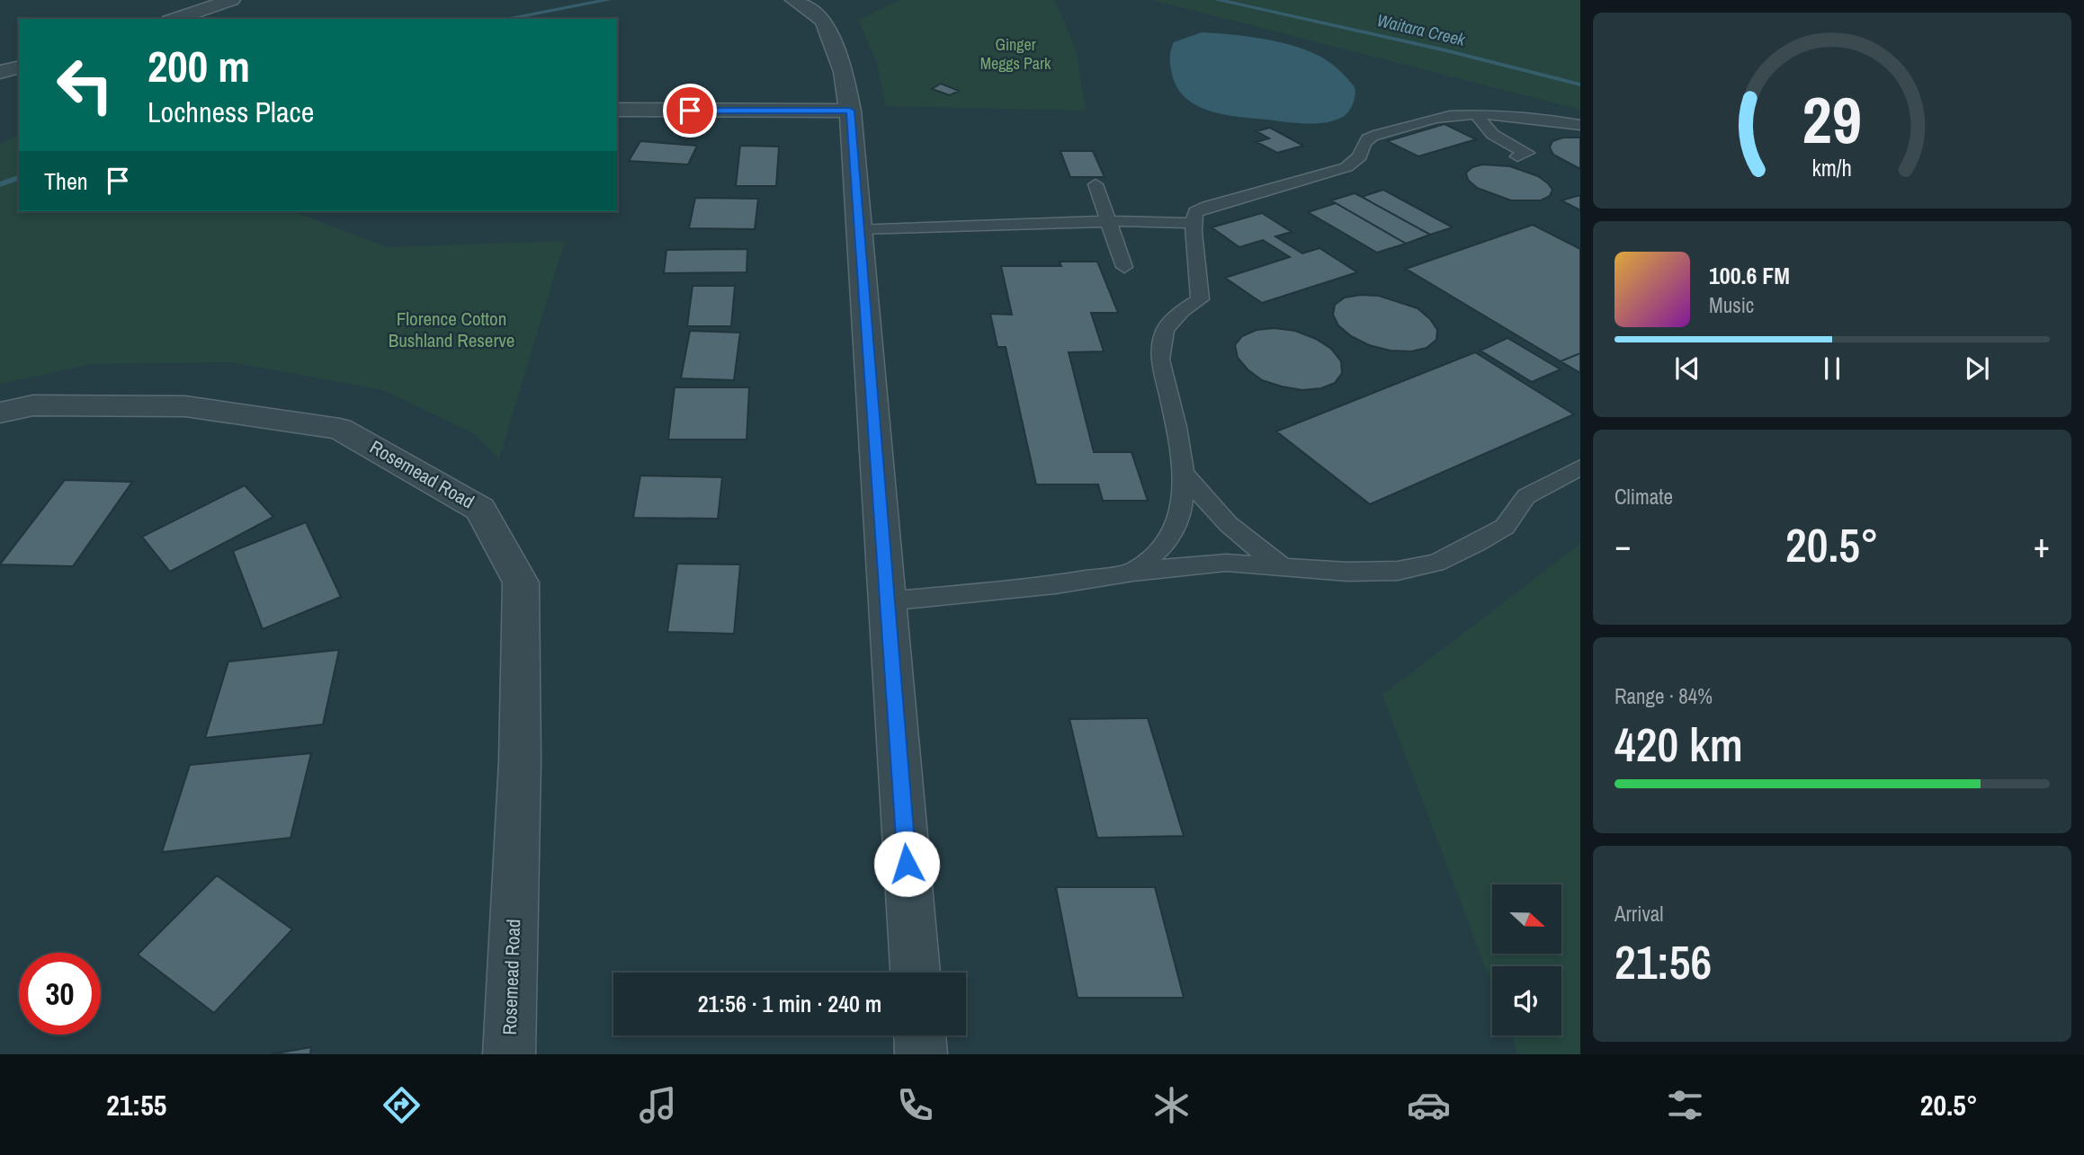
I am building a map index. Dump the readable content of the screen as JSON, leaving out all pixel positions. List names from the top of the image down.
{
  "streets": {
    "street": ["Rosemead Road"]
  },
  "water": ["Waitara Creek"],
  "parks": ["Ginger Meggs Park", "Florence Cotton Bushland Reserve"],
  "north": "right",
  "page": {
    "turn": ["200 m", "Lochness Place"],
    "then": "Then",
    "song": ["100.6 FM", "Music"],
    "tile": [
      "Climate",
      ["Range · 84%", "420 km"],
      ["Arrival", "21:56"]
    ],
    "heat": ["−", "20.5°", "+"],
    "limit": "30",
    "trip": "21:56 · 1 min · 240 m",
    "tabs": ["21:55", "20.5°"],
    "gauge": ["29", "km/h"]
  }
}
